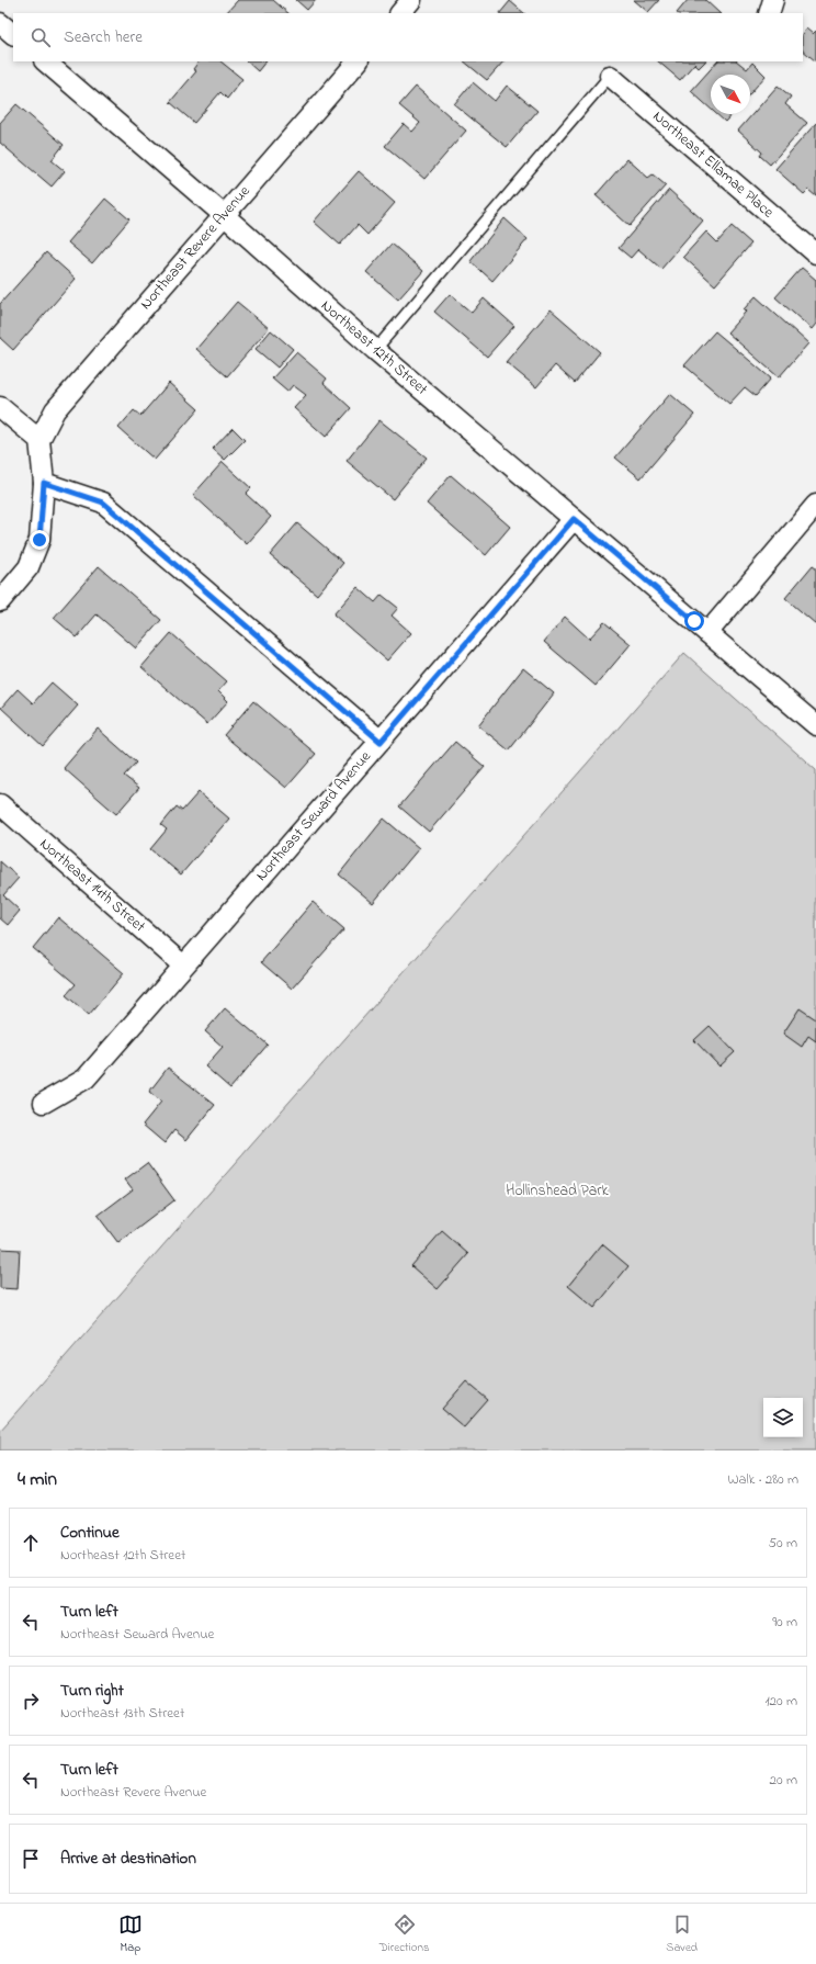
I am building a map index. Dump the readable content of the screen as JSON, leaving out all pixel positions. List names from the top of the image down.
{
  "streets": {
    "street": [
      "Northeast Ellamae Place",
      "Northeast Revere Avenue",
      "Northeast 12th Street",
      "Northeast Seward Avenue",
      "Northeast 14th Street"
    ]
  },
  "crossings": [
    ["Northeast Revere Avenue", "Northeast 12th Street"],
    ["Northeast 12th Street", "Northeast Seward Avenue"],
    ["Northeast Seward Avenue", "Northeast 14th Street"]
  ],
  "parks": ["Hollinshead Park"],
  "north": "bottom right",
  "page": {
    "search": "Search here",
    "heading": ["4 min", "Walk · 280 m"],
    "list": [
      ["Continue", "Northeast 12th Street", "50 m"],
      ["Turn left", "Northeast Seward Avenue", "90 m"],
      ["Turn right", "Northeast 13th Street", "120 m"],
      ["Turn left", "Northeast Revere Avenue", "20 m"],
      "Arrive at destination"
    ],
    "nav": ["Map", "Directions", "Saved"]
  }
}
